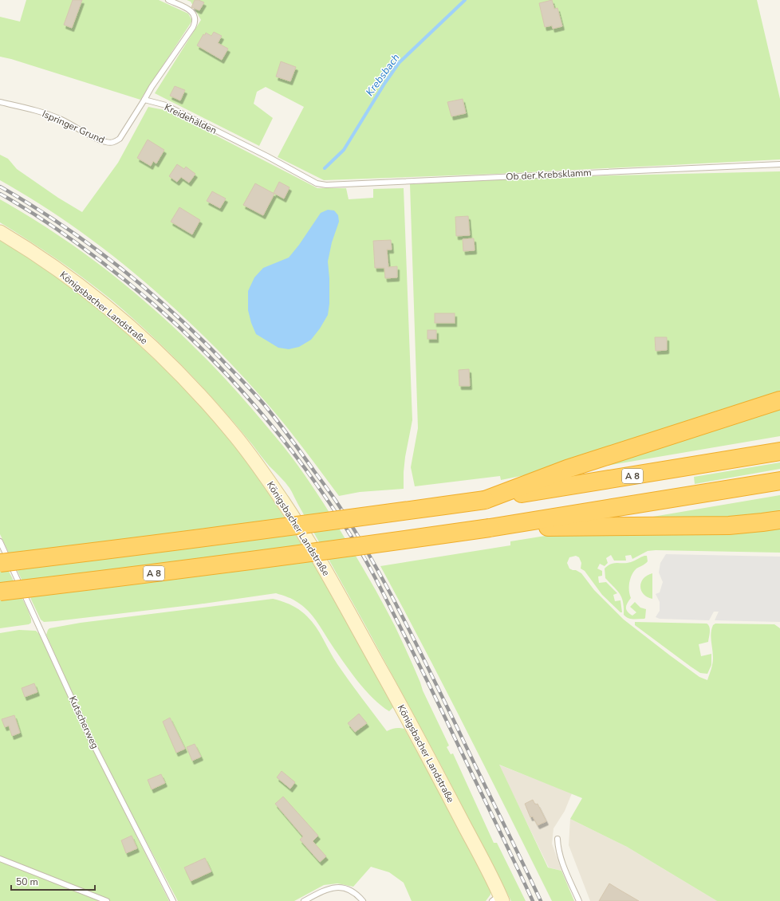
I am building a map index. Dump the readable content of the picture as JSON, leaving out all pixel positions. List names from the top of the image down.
{
  "streets": {
    "highway": ["A 8"],
    "main road": ["Königsbacher Landstraße"],
    "lane": [
      "Kreidehälden",
      "Ispringer Grund",
      "Ob der Krebsklamm",
      "Kutscherweg"
    ]
  },
  "crossings": [
    ["Kreidehälden", "Ispringer Grund"],
    ["Kreidehälden", "Ob der Krebsklamm"]
  ],
  "water": ["Krebsbach"],
  "scale_bar": "50 m"
}
